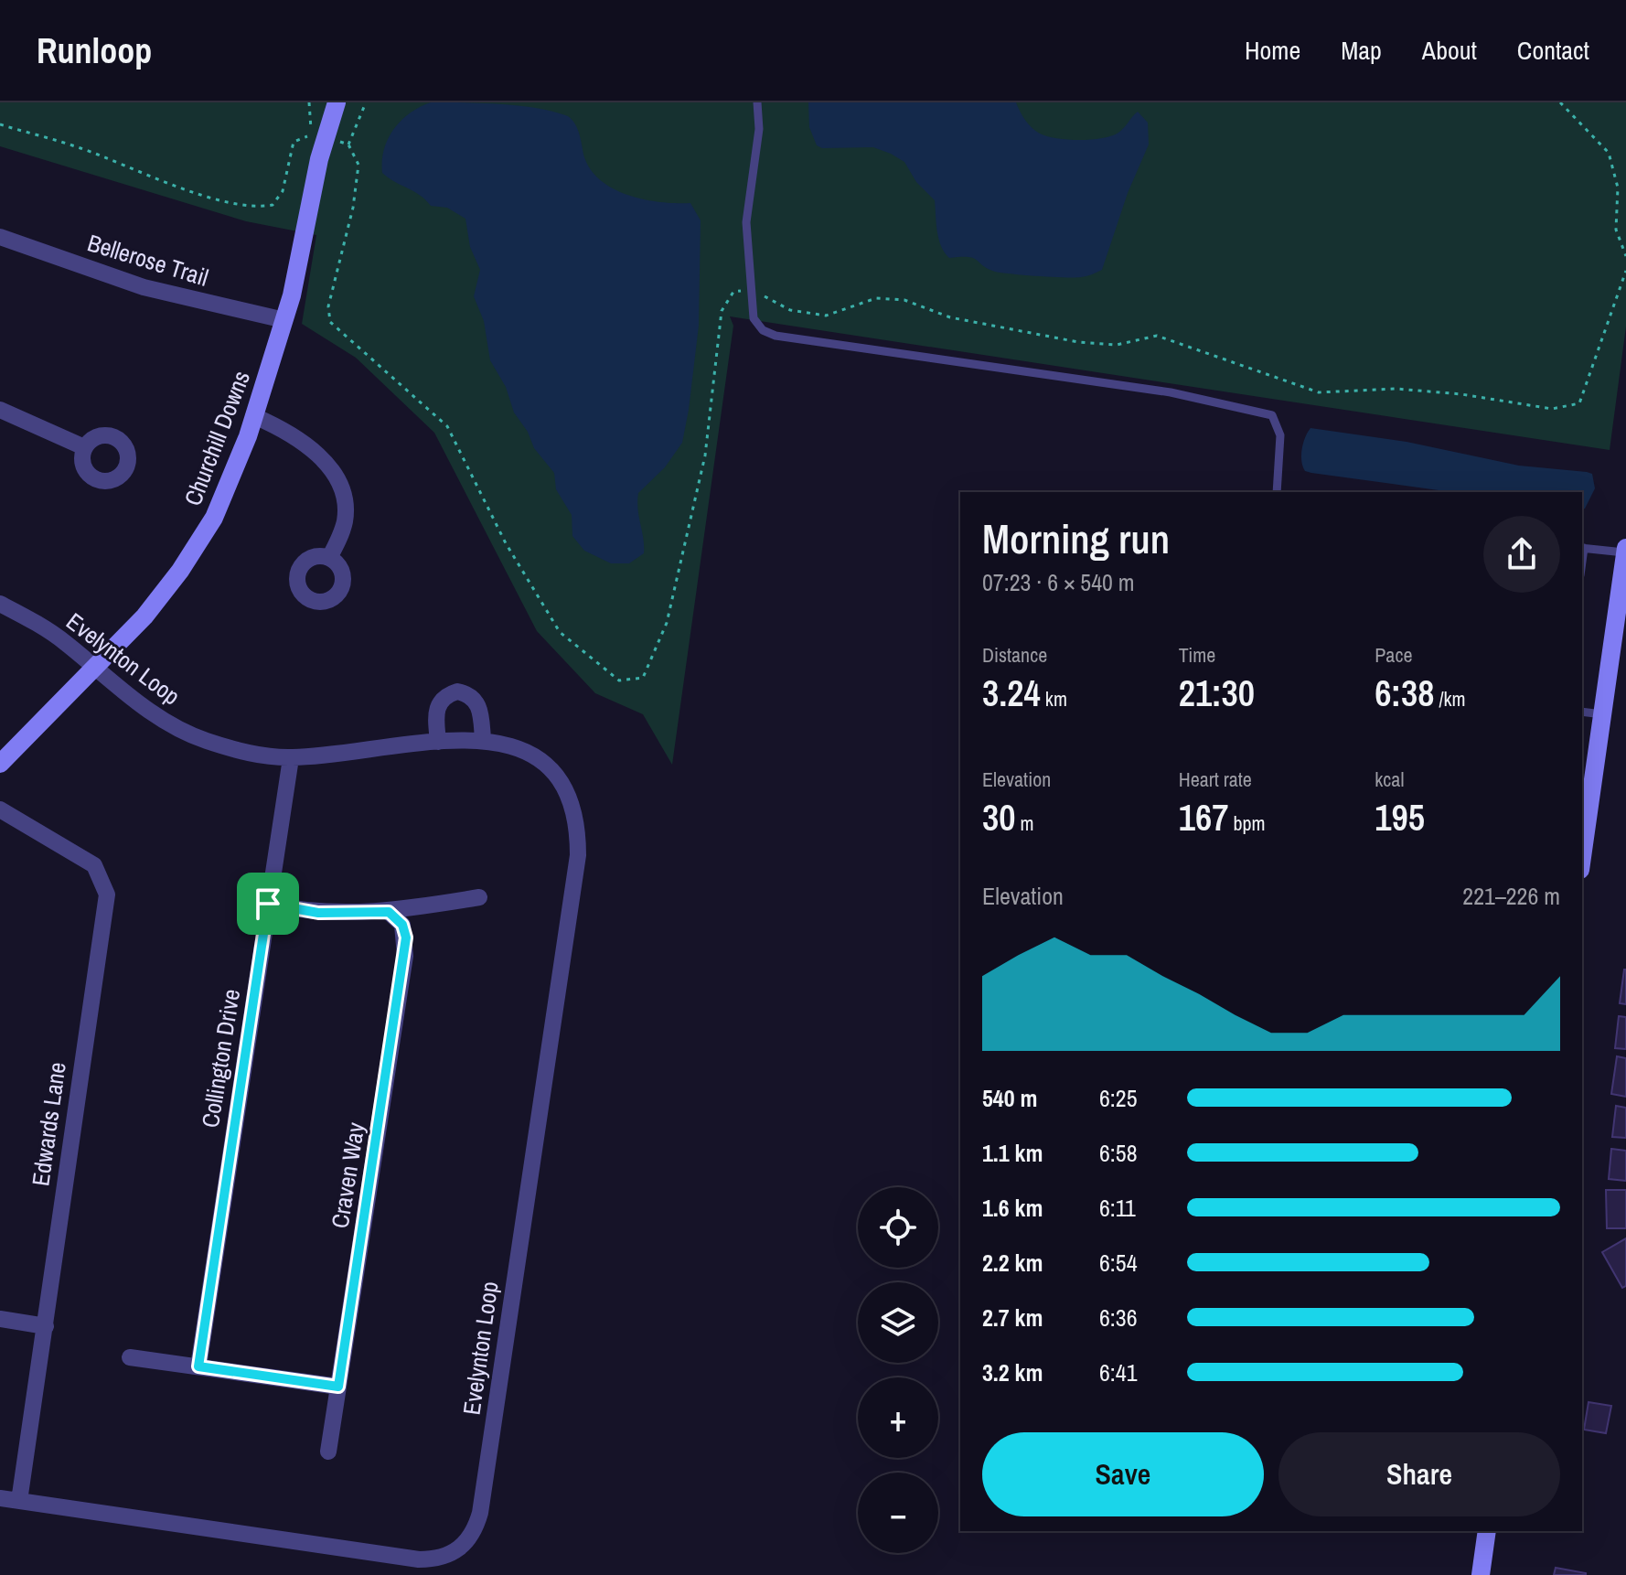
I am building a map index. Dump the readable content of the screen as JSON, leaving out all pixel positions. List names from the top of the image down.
{
  "streets": {
    "street": [
      "Bellerose Trail",
      "Churchill Downs",
      "Evelynton Loop",
      "Collington Drive",
      "Edwards Lane",
      "Craven Way"
    ]
  },
  "crossings": [
    ["Bellerose Trail", "Churchill Downs"],
    ["Churchill Downs", "Evelynton Loop"],
    ["Evelynton Loop", "Collington Drive"],
    ["Evelynton Loop", "Edwards Lane"]
  ],
  "page": {
    "header": "Runloop",
    "nav": [
      "Home",
      "Map",
      "About",
      "Contact"
    ],
    "heading": ["Morning run", "07:23 · 6 × 540 m"],
    "stats": [
      ["Distance", "3.24 km"],
      ["Time", "21:30"],
      ["Pace", "6:38 /km"],
      ["Elevation", "30 m"],
      ["Heart rate", "167 bpm"],
      ["kcal", "195"]
    ],
    "chart": ["Elevation", "221–226 m"],
    "list": [
      {
        "name": "540 m",
        "note": "6:25"
      },
      {
        "name": "1.1 km",
        "note": "6:58"
      },
      {
        "name": "1.6 km",
        "note": "6:11"
      },
      {
        "name": "2.2 km",
        "note": "6:54"
      },
      {
        "name": "2.7 km",
        "note": "6:36"
      },
      {
        "name": "3.2 km",
        "note": "6:41"
      }
    ],
    "map_buttons": ["+", "−"],
    "buttons": ["Save", "Share"]
  }
}
